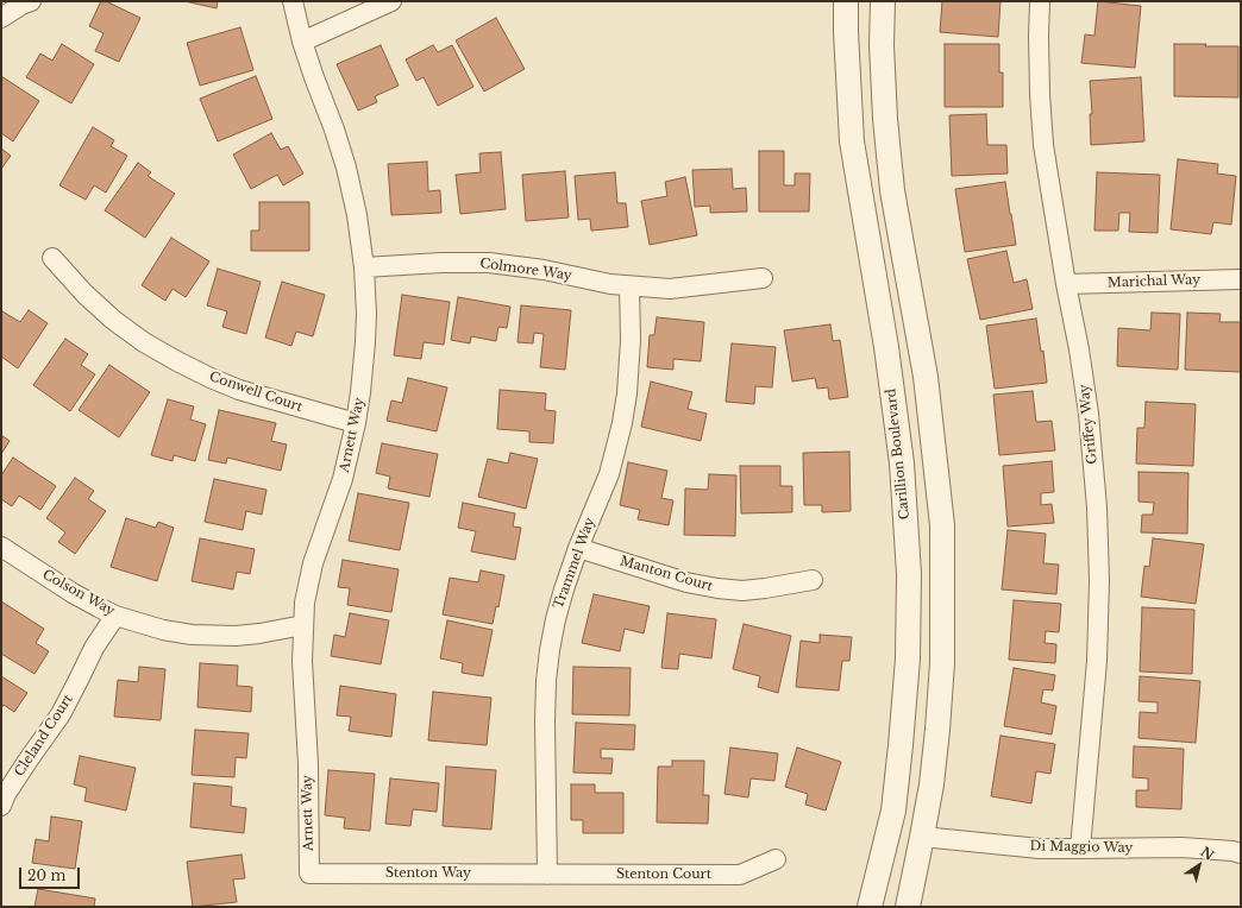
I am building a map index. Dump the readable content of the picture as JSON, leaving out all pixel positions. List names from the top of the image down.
{
  "streets": {
    "street": [
      "Colmore Way",
      "Marichal Way",
      "Conwell Court",
      "Griffey Way",
      "Arnett Way",
      "Carillion Boulevard",
      "Trammel Way",
      "Manton Court",
      "Colson Way",
      "Cleland Court",
      "Di Maggio Way",
      "Stenton Way",
      "Stenton Court"
    ]
  },
  "crossings": [
    ["Colmore Way", "Arnett Way"],
    ["Colmore Way", "Trammel Way"],
    ["Marichal Way", "Griffey Way"],
    ["Conwell Court", "Arnett Way"],
    ["Griffey Way", "Di Maggio Way"],
    ["Arnett Way", "Colson Way"],
    ["Arnett Way", "Stenton Way"],
    ["Trammel Way", "Manton Court"],
    ["Trammel Way", "Stenton Way"],
    ["Trammel Way", "Stenton Court"],
    ["Colson Way", "Cleland Court"],
    ["Stenton Way", "Stenton Court"]
  ],
  "scale_bar": "20 m",
  "north": "top right"
}
